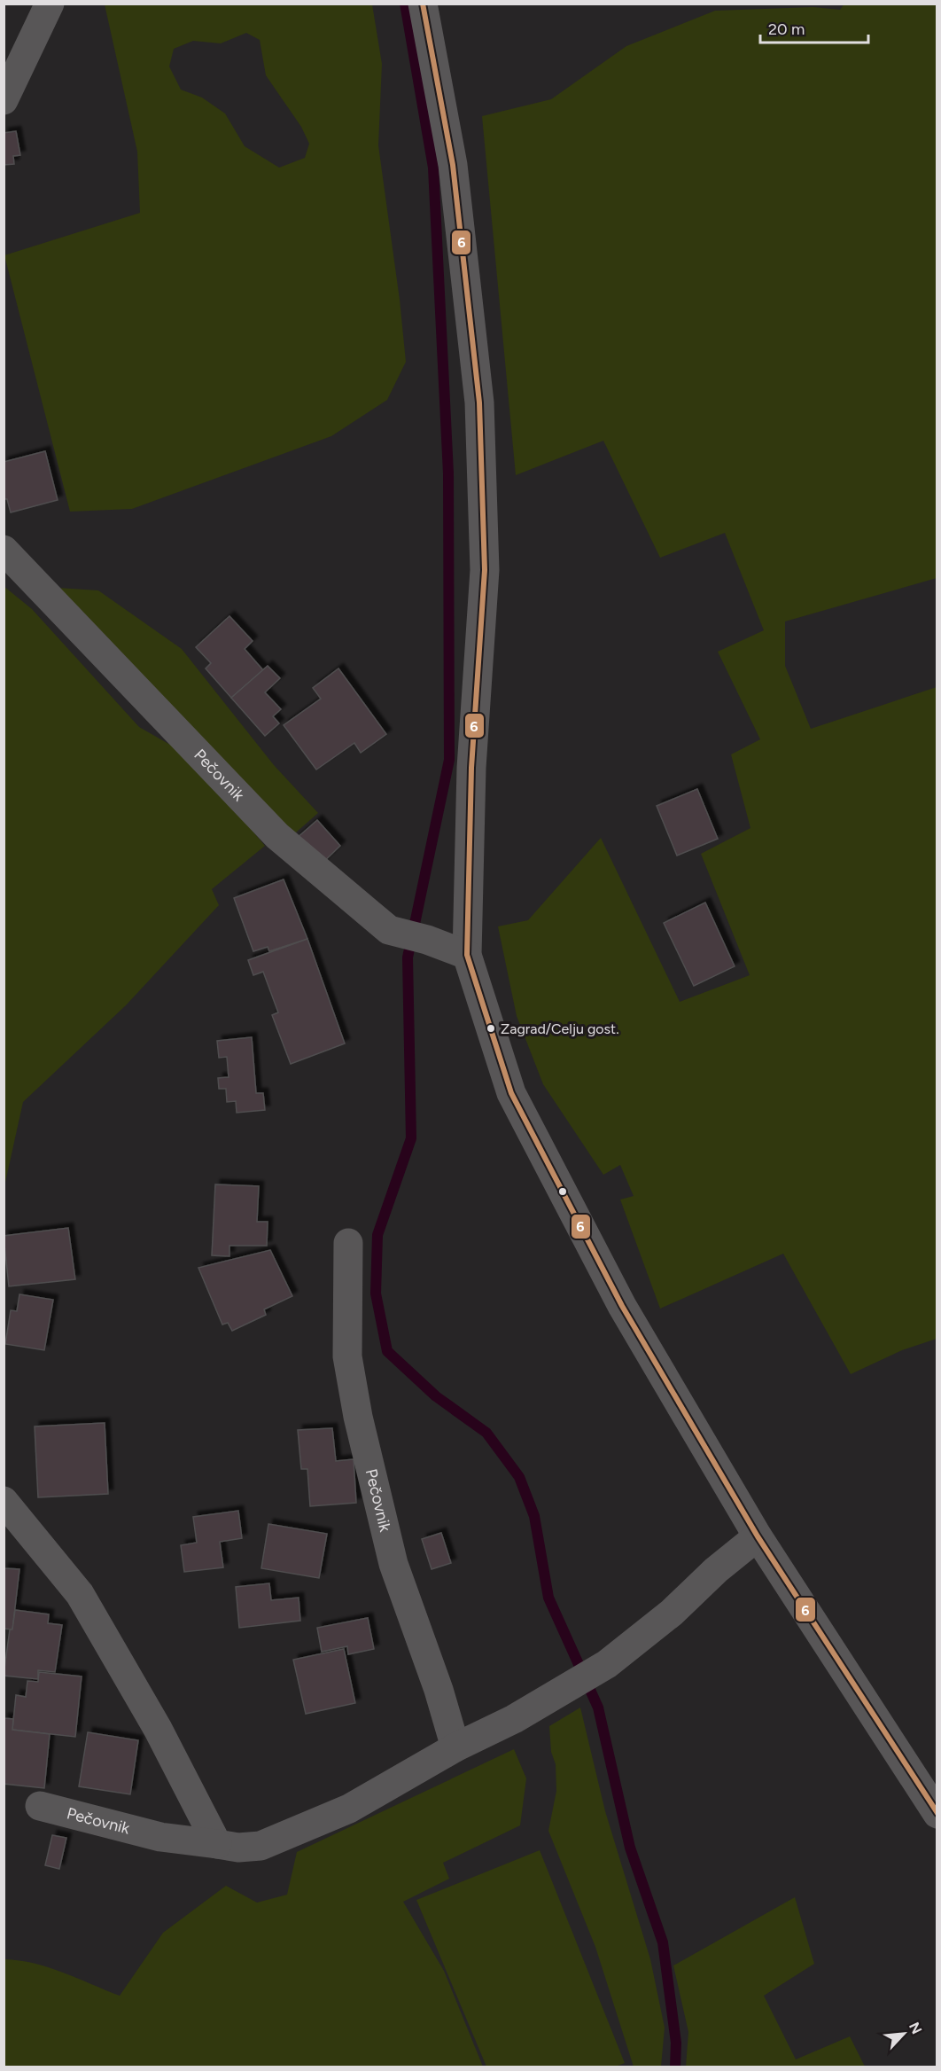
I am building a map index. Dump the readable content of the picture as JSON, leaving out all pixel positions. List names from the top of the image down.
{
  "streets": {
    "street": ["Pečovnik"]
  },
  "places": ["Zagrad/Celju gost."],
  "lines": ["transit line 6"],
  "scale_bar": "20 m",
  "north": "top right"
}
